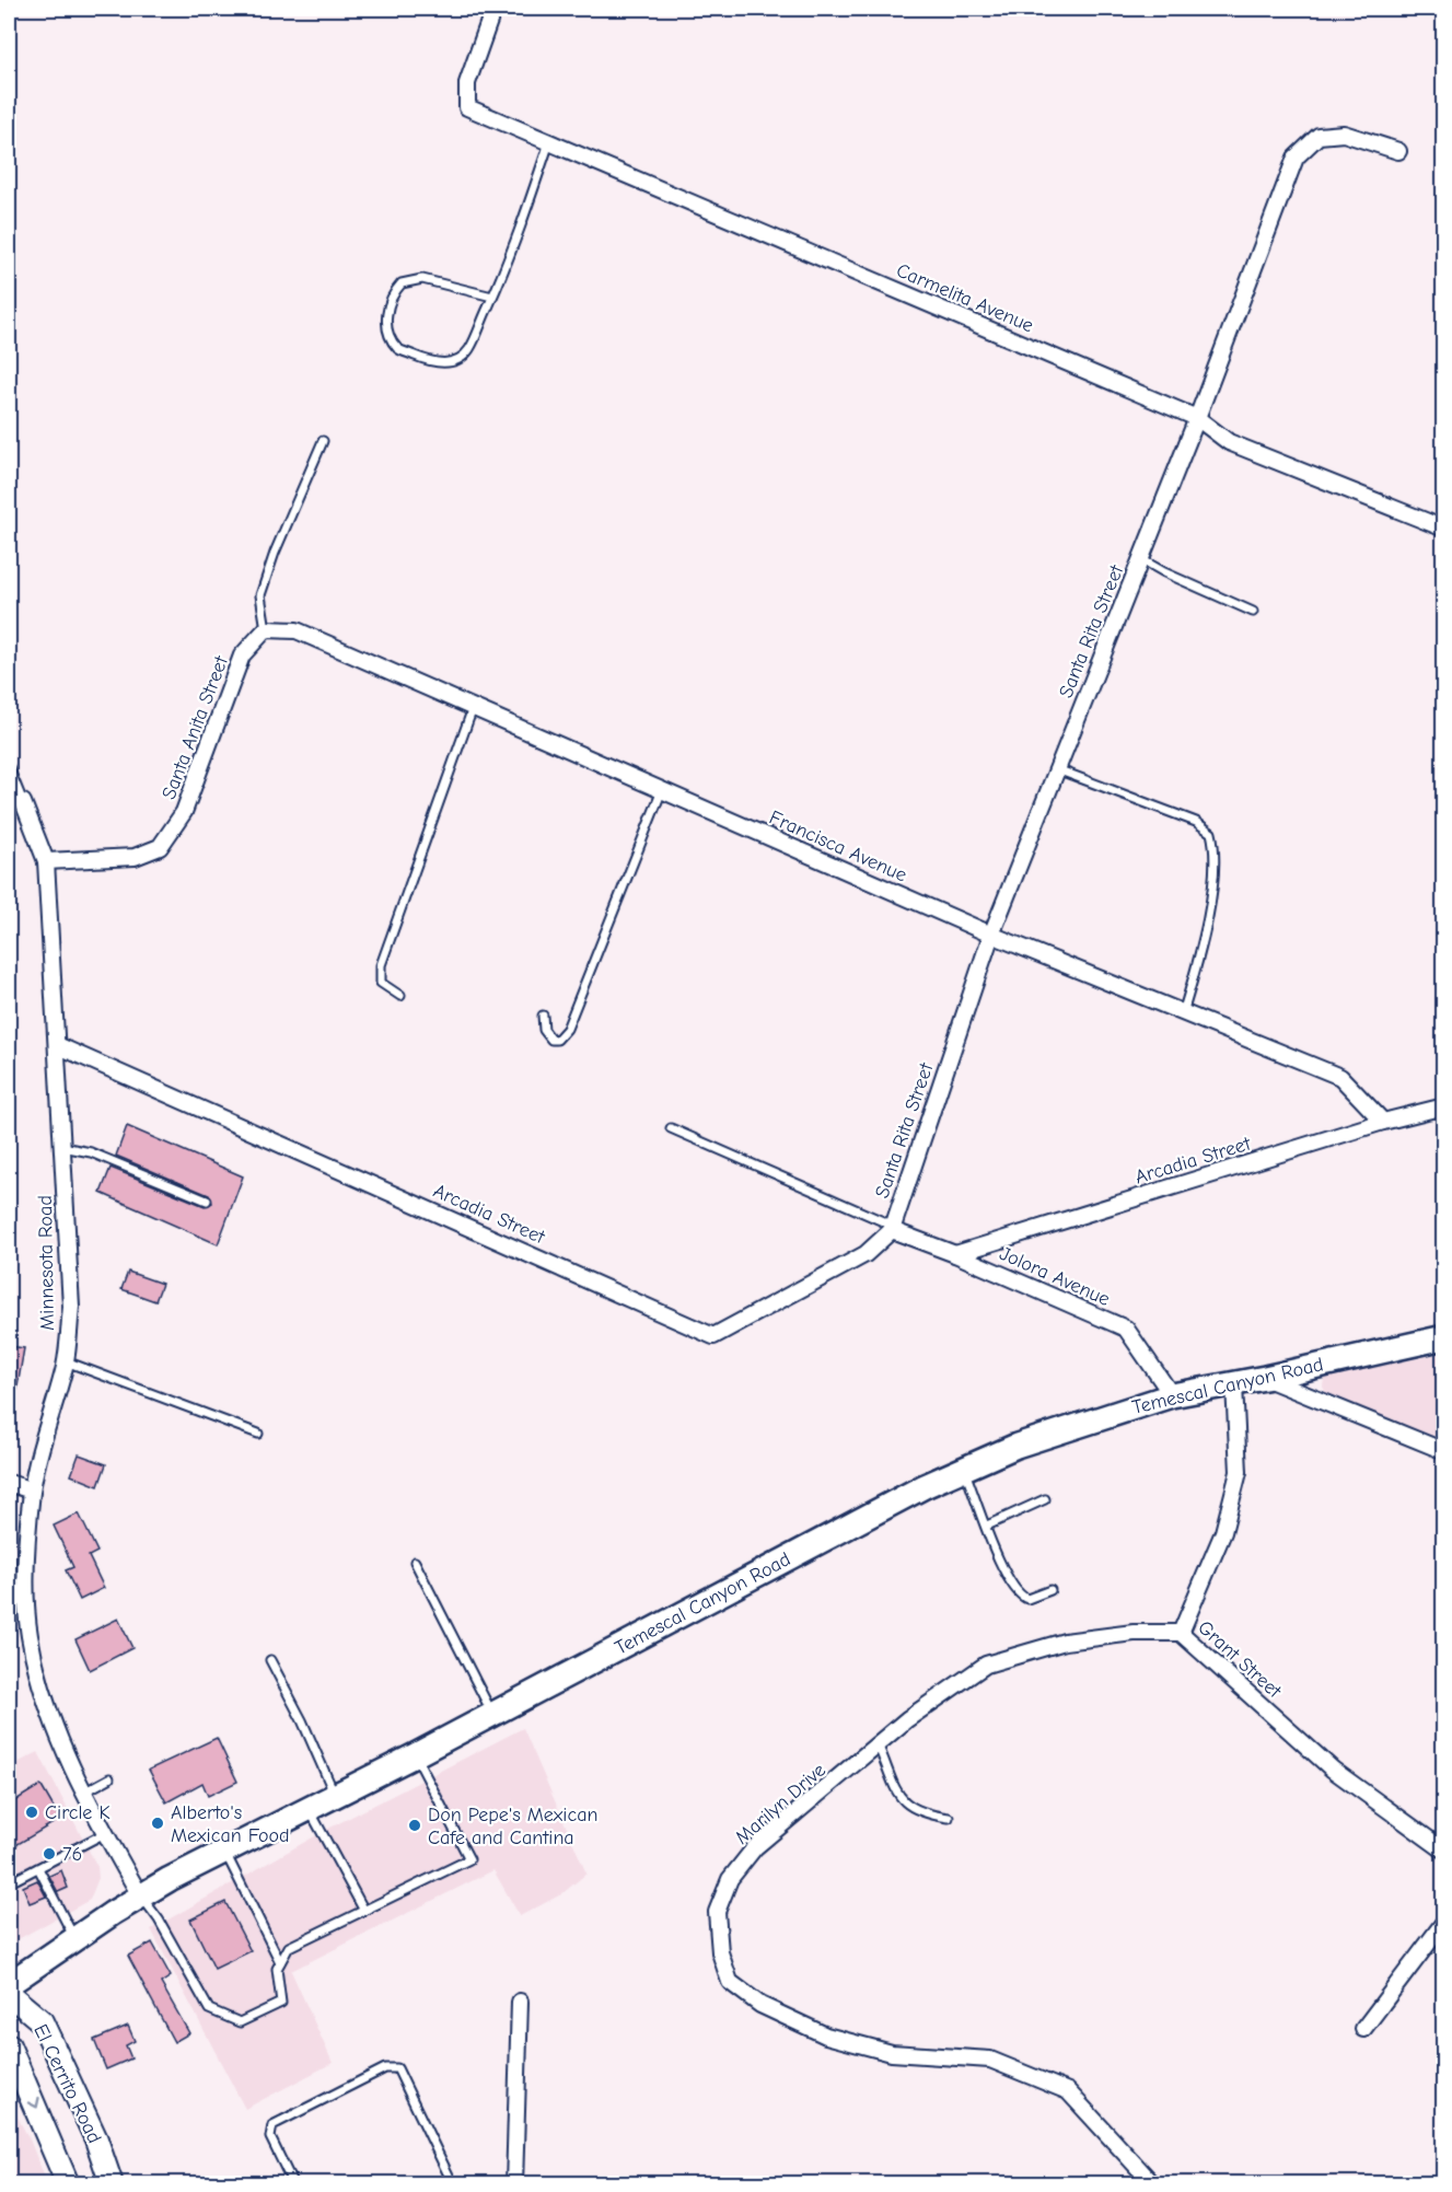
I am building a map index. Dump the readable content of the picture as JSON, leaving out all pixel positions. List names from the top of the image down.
{
  "streets": {
    "main road": ["Temescal Canyon Road", "El Cerrito Road"],
    "street": [
      "Carmelita Avenue",
      "Santa Rita Street",
      "Santa Anita Street",
      "Francisca Avenue",
      "Arcadia Street",
      "Minnesota Road",
      "Jolora Avenue",
      "Grant Street",
      "Marilyn Drive"
    ]
  },
  "crossings": [
    ["Carmelita Avenue", "Santa Rita Street"],
    ["Santa Rita Street", "Francisca Avenue"],
    ["Santa Rita Street", "Arcadia Street"],
    ["Santa Rita Street", "Jolora Avenue"],
    ["Santa Anita Street", "Francisca Avenue"],
    ["Santa Anita Street", "Minnesota Road"],
    ["Francisca Avenue", "Arcadia Street"],
    ["Arcadia Street", "Minnesota Road"],
    ["Arcadia Street", "Jolora Avenue"],
    ["Minnesota Road", "Temescal Canyon Road"],
    ["Jolora Avenue", "Temescal Canyon Road"],
    ["Temescal Canyon Road", "Grant Street"],
    ["Grant Street", "Marilyn Drive"]
  ],
  "places": [
    "Circle K",
    "Alberto's Mexican Food",
    "Don Pepe's Mexican Cafe and Cantina",
    "76"
  ]
}
